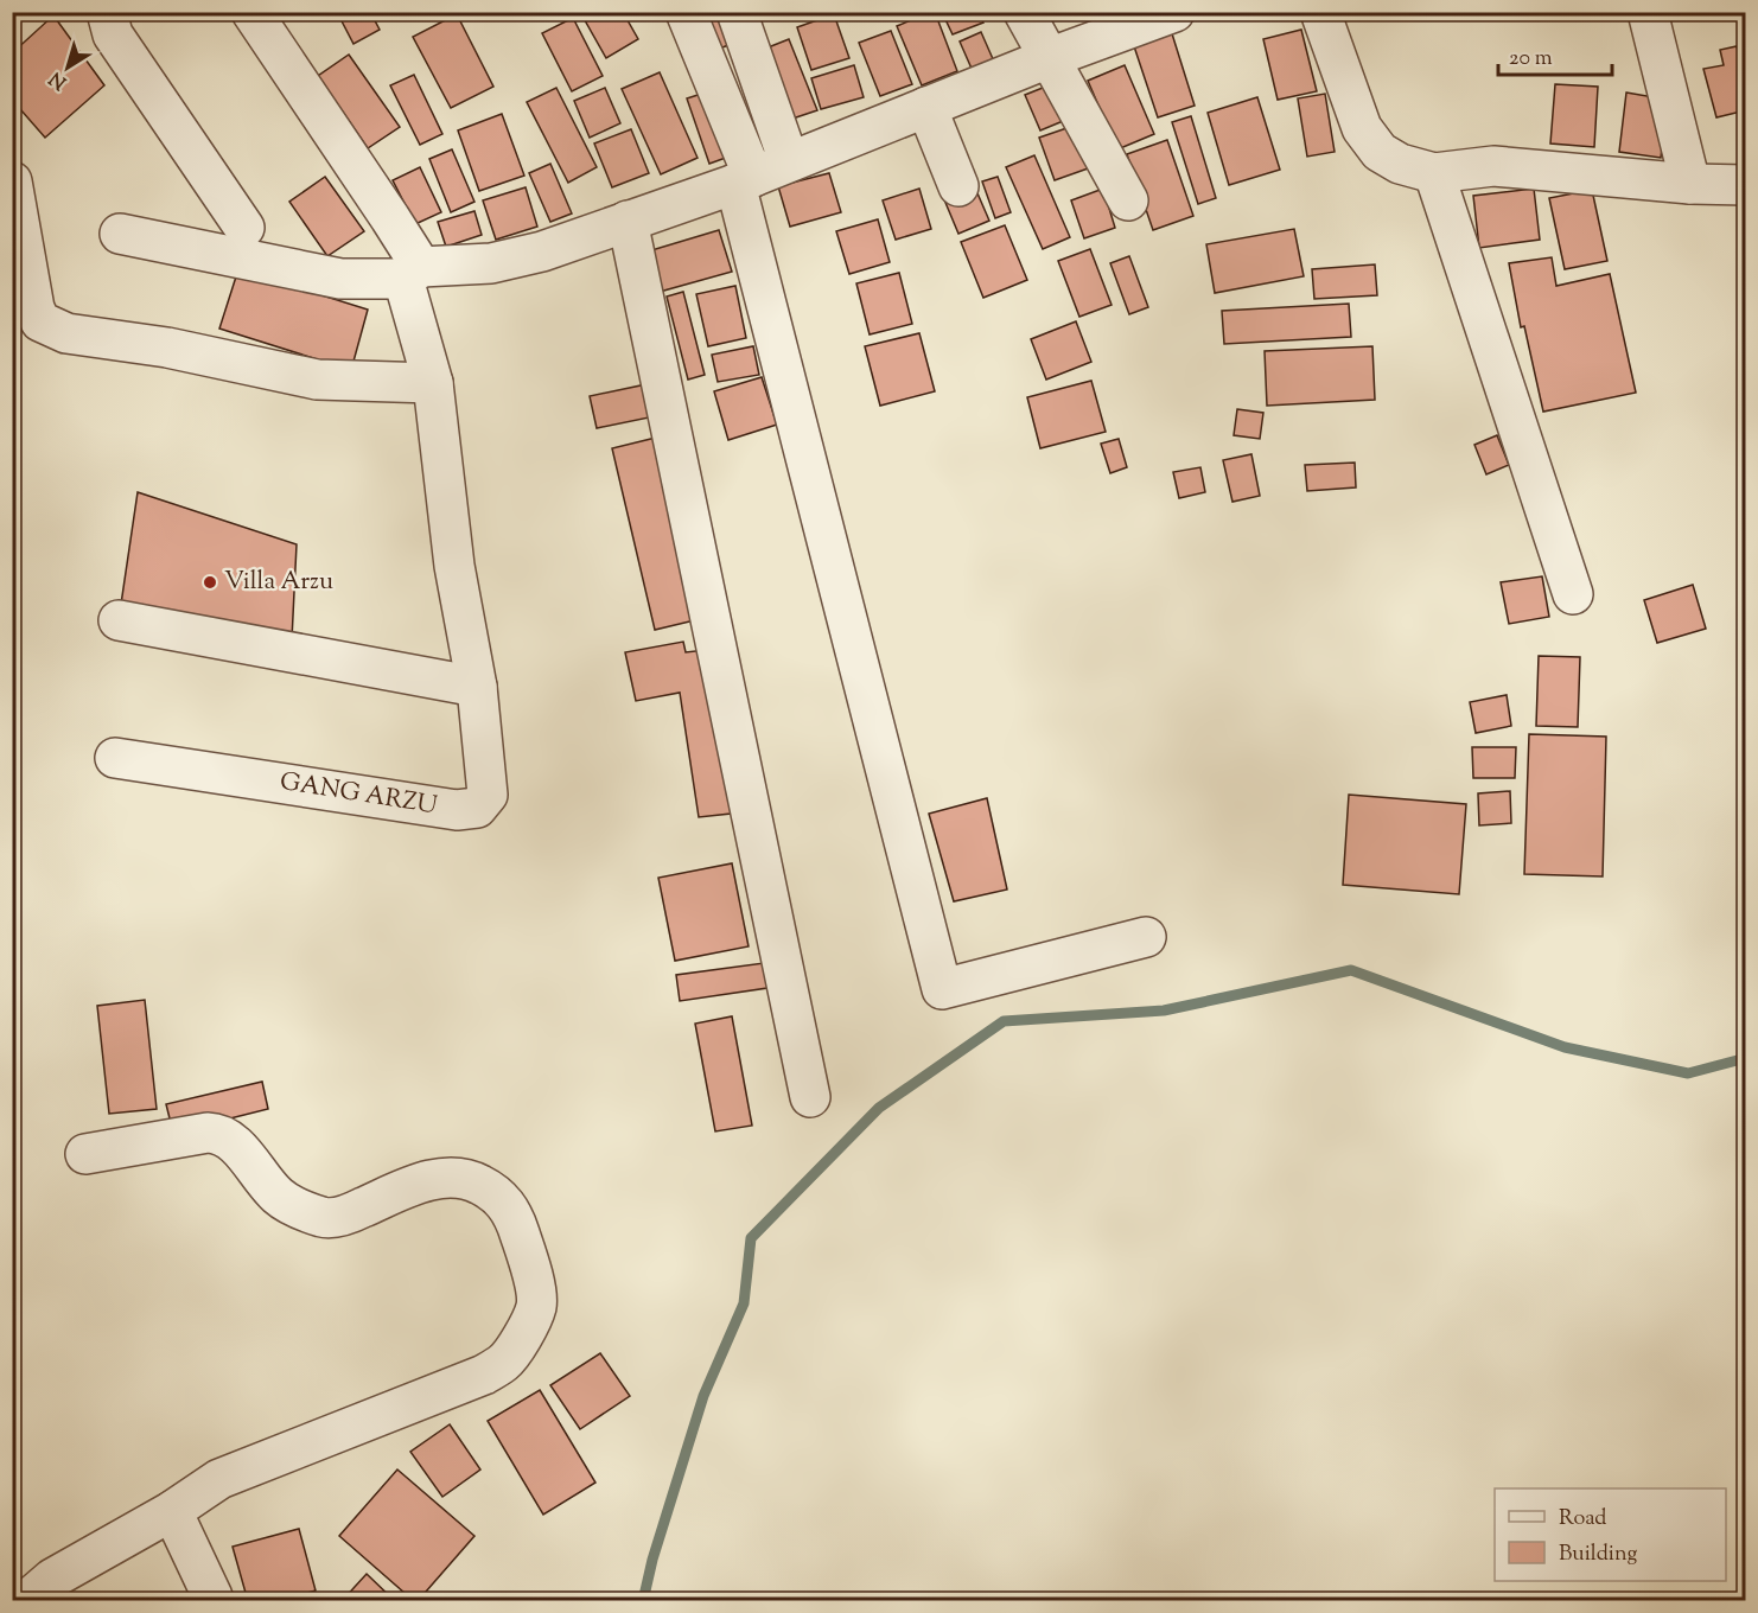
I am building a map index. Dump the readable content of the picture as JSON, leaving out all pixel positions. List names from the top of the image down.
{
  "streets": {
    "street": ["GANG ARZU"]
  },
  "places": ["Villa Arzu"],
  "legend": ["Road", "Building"],
  "scale_bar": "20 m",
  "north": "bottom left"
}
